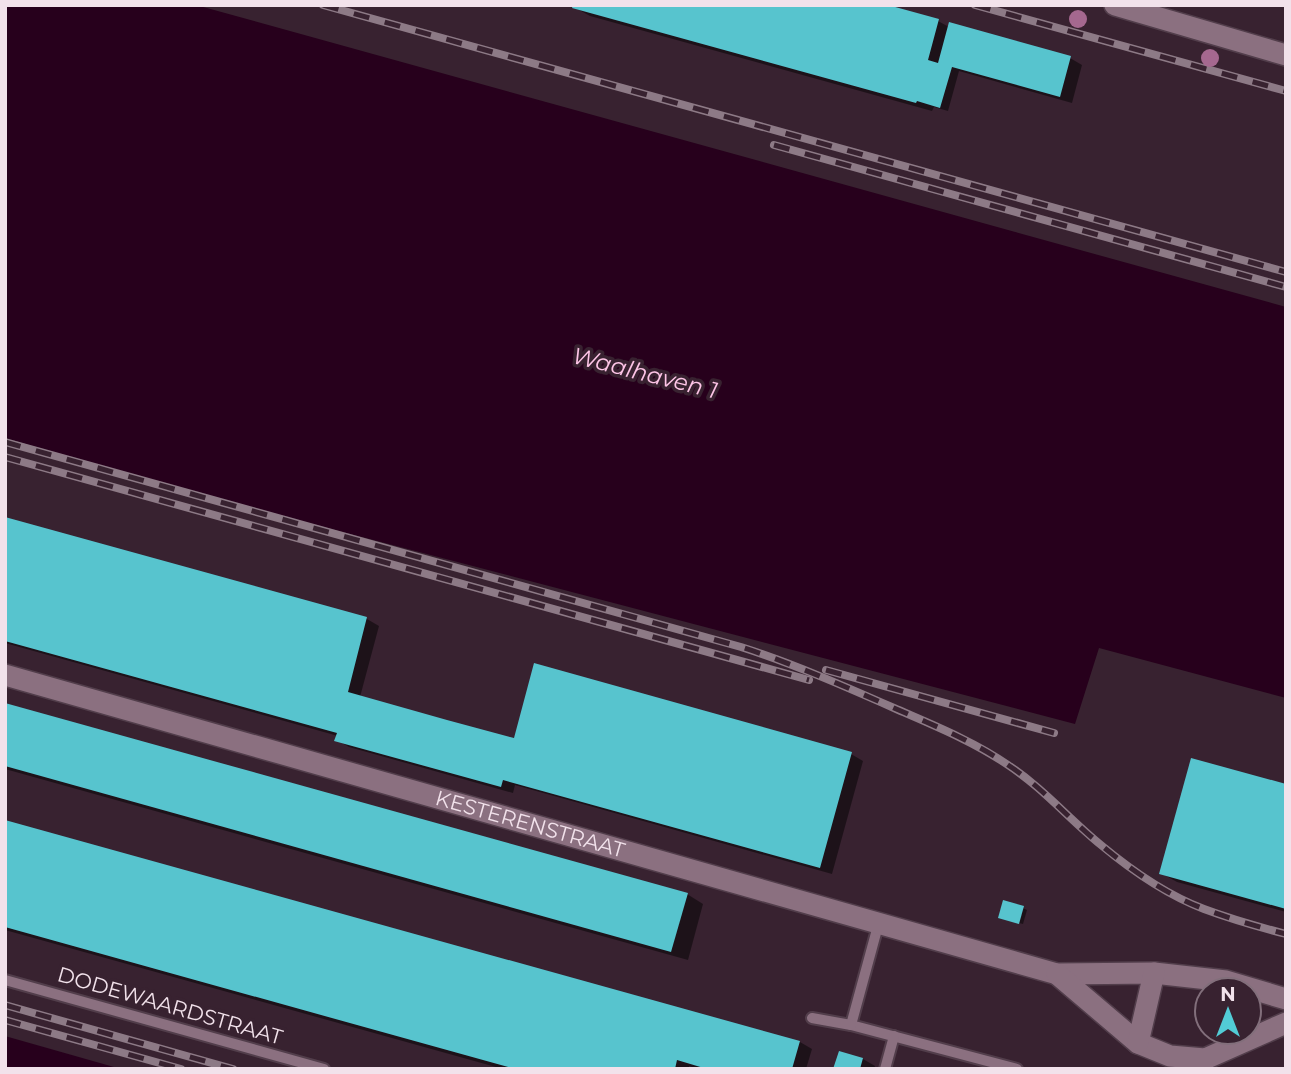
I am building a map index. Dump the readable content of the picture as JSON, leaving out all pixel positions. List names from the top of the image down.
{
  "streets": {
    "street": ["KESTERENSTRAAT"],
    "lane": ["DODEWAARDSTRAAT"]
  },
  "water": ["Waalhaven 1"],
  "north": "top"
}
